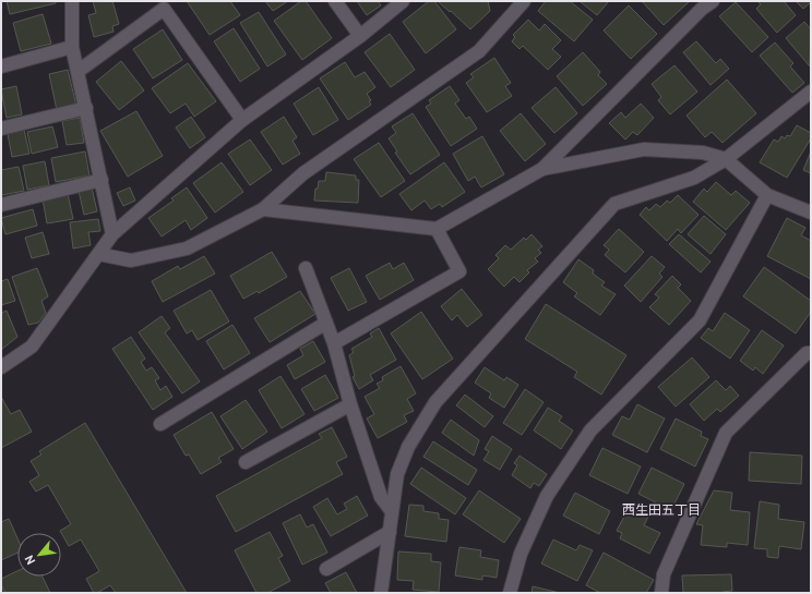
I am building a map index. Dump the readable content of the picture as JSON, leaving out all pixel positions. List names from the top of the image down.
{
  "districts": ["西生田五丁目"],
  "north": "bottom left"
}
